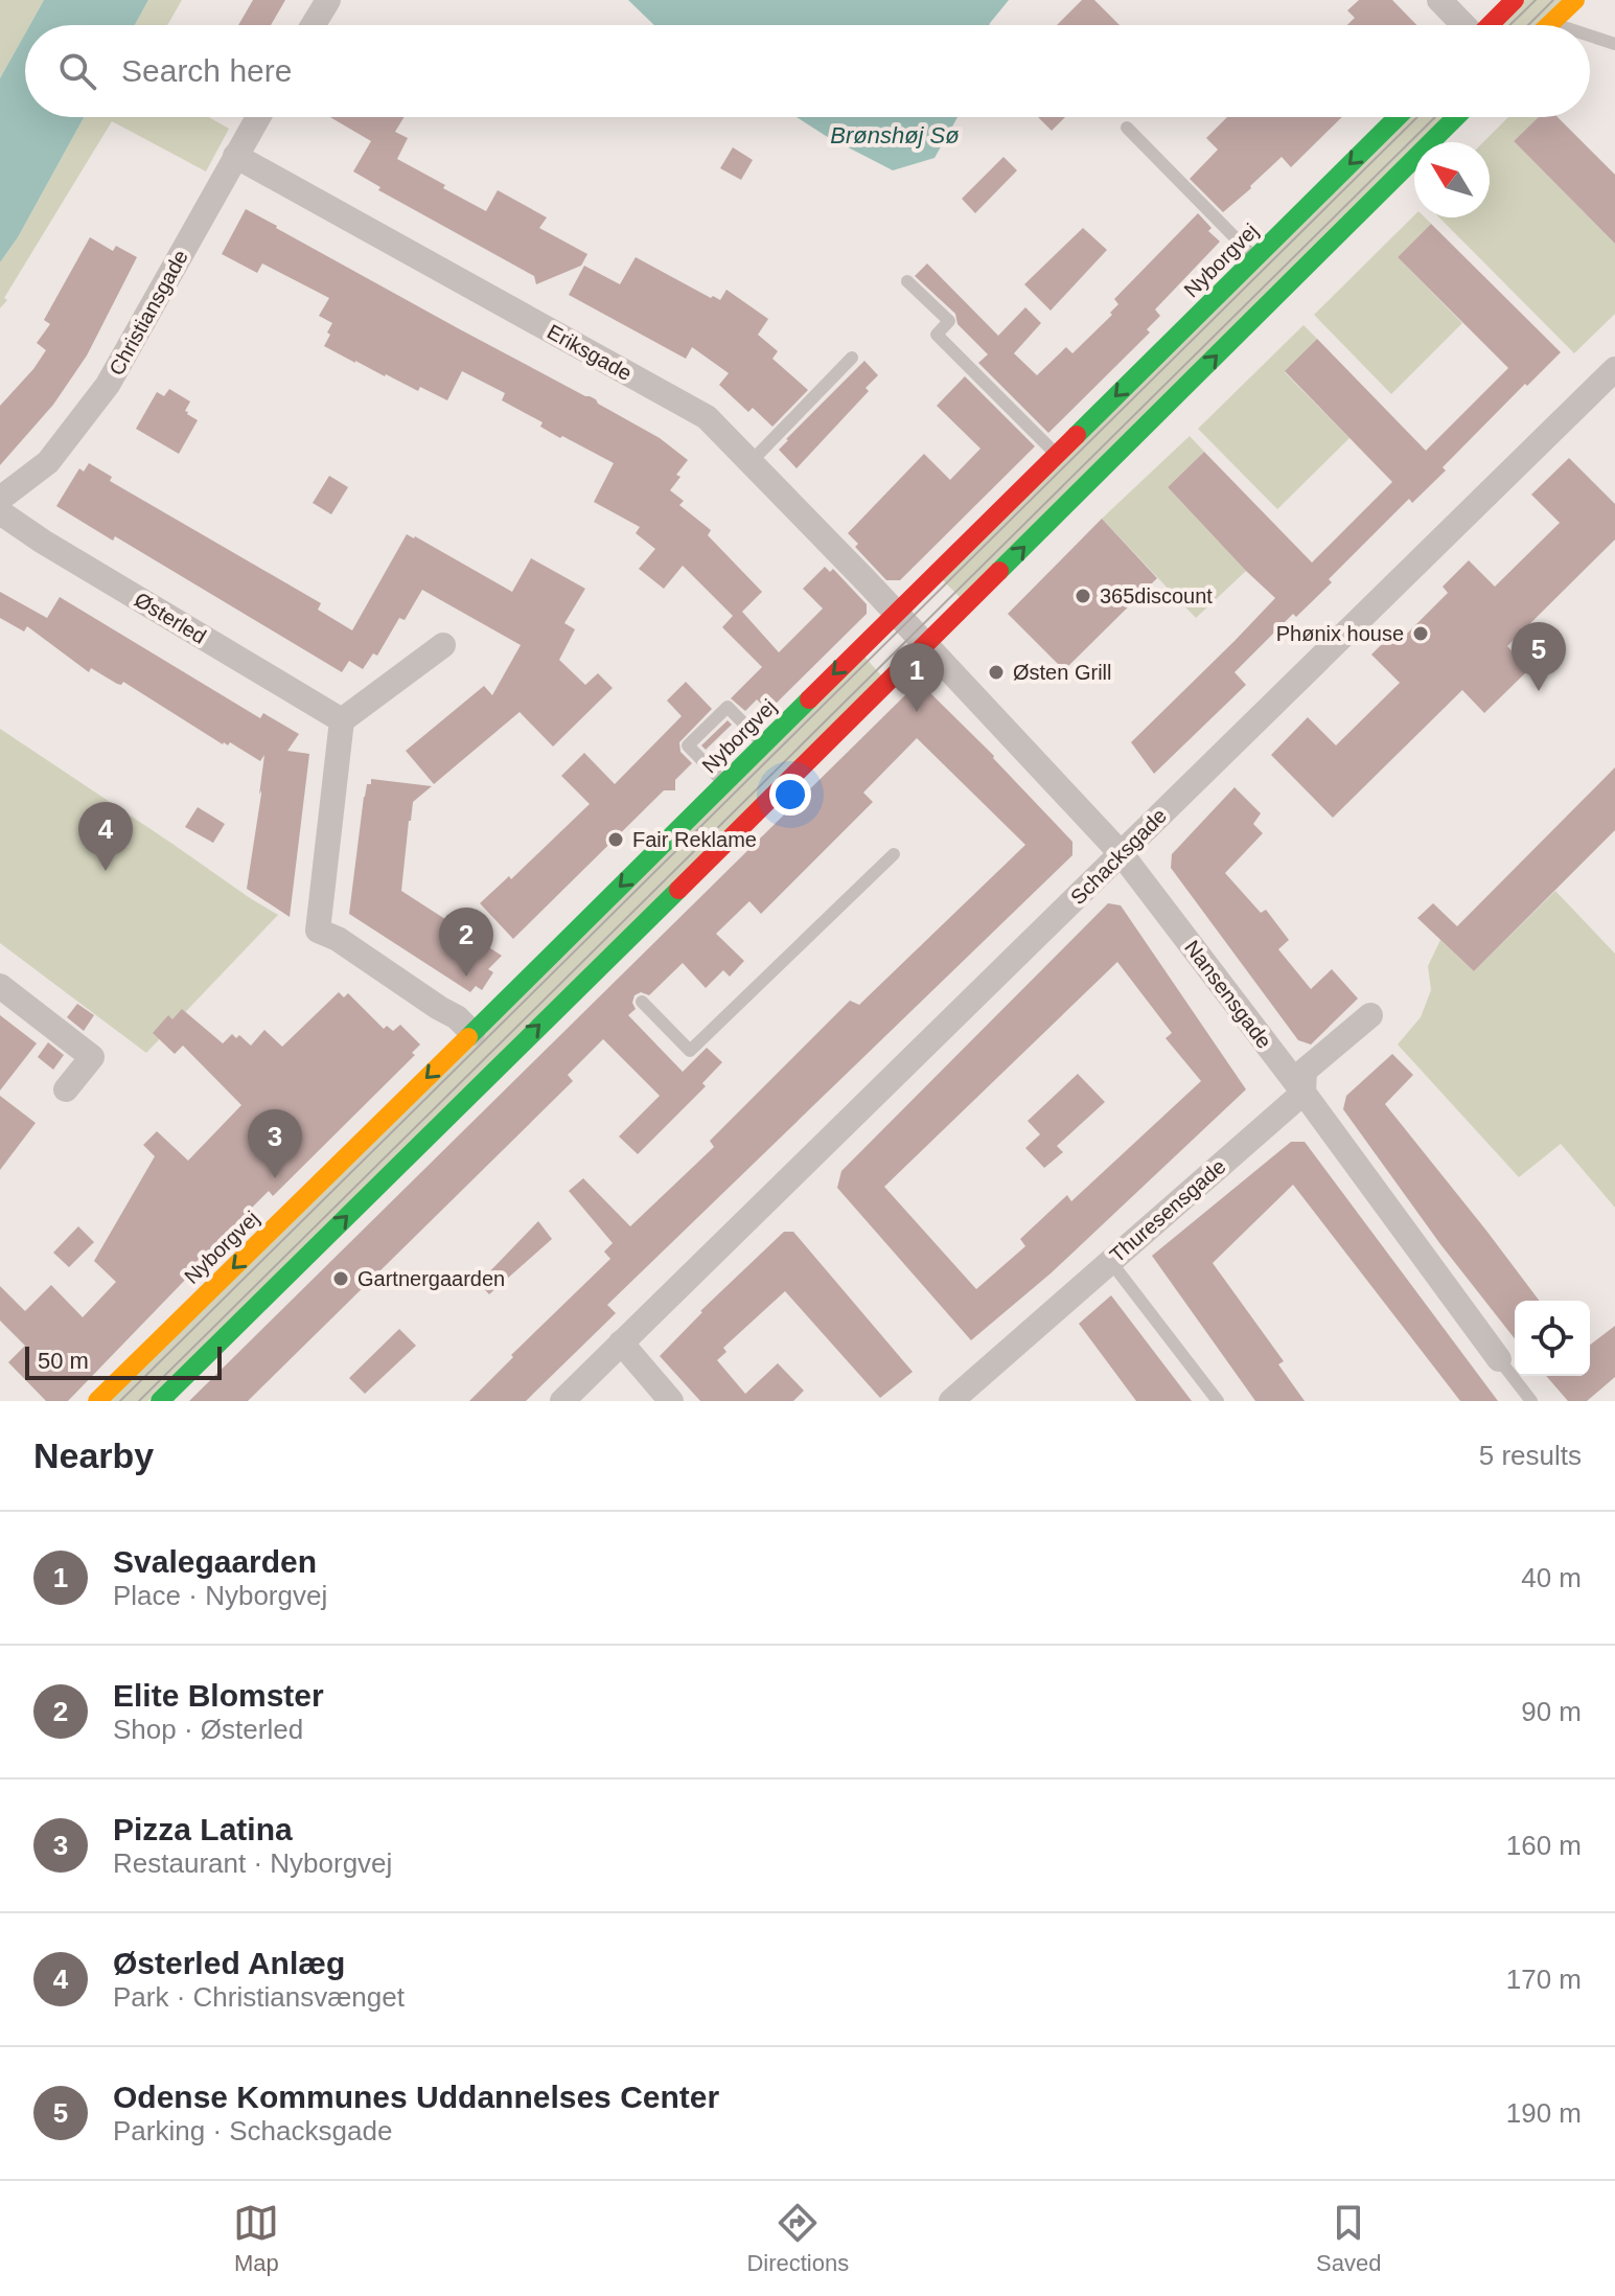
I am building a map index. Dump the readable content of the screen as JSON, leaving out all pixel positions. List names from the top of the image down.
{
  "streets": {
    "street": [
      "Nyborgvej",
      "Christiansgade",
      "Eriksgade",
      "Østerled",
      "Schacksgade",
      "Nansensgade",
      "Thuresensgade"
    ]
  },
  "crossings": [
    ["Nyborgvej", "Eriksgade"],
    ["Nyborgvej", "Nansensgade"],
    ["Christiansgade", "Eriksgade"],
    ["Eriksgade", "Nansensgade"],
    ["Schacksgade", "Nansensgade"],
    ["Nansensgade", "Thuresensgade"]
  ],
  "water": ["Brønshøj Sø"],
  "places": [
    "365discount",
    "Phønix house",
    "Østen Grill",
    "Fair Reklame",
    "Gartnergaarden"
  ],
  "scale_bar": "50 m",
  "north": "top left",
  "page": {
    "search": "Search here",
    "pins": [
      "5",
      "1",
      "4",
      "2",
      "3"
    ],
    "scale": "50 m",
    "heading": ["Nearby", "5 results"],
    "list": [
      {
        "mark": "1",
        "name": "Svalegaarden",
        "note": "Place · Nyborgvej",
        "value": "40 m"
      },
      {
        "mark": "2",
        "name": "Elite Blomster",
        "note": "Shop · Østerled",
        "value": "90 m"
      },
      {
        "mark": "3",
        "name": "Pizza Latina",
        "note": "Restaurant · Nyborgvej",
        "value": "160 m"
      },
      {
        "mark": "4",
        "name": "Østerled Anlæg",
        "note": "Park · Christiansvænget",
        "value": "170 m"
      },
      {
        "mark": "5",
        "name": "Odense Kommunes Uddannelses Center",
        "note": "Parking · Schacksgade",
        "value": "190 m"
      }
    ],
    "nav": ["Map", "Directions", "Saved"]
  }
}
